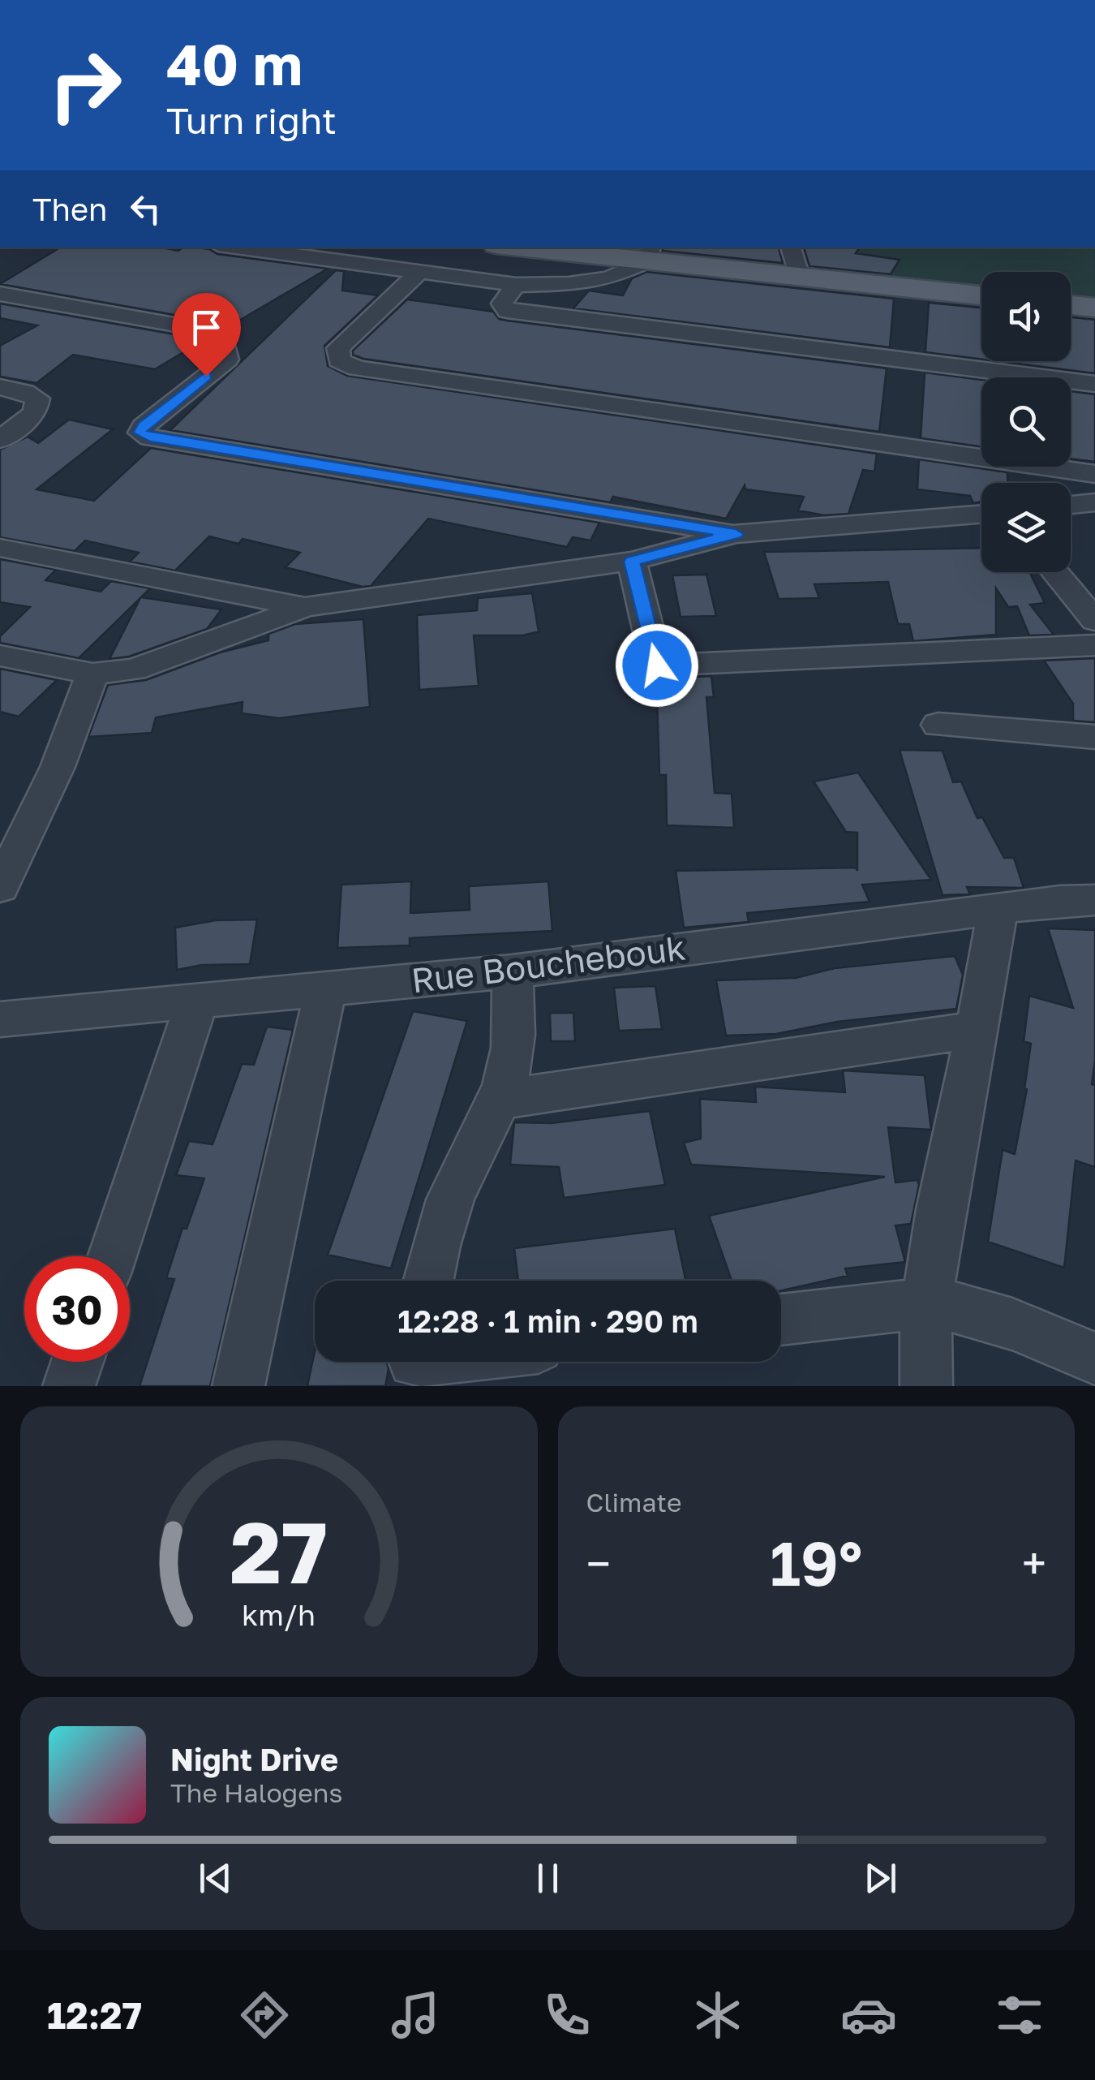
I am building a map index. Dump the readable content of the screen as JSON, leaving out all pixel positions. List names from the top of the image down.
{
  "streets": {
    "street": ["Rue Bouchebouk"]
  },
  "page": {
    "turn": ["40 m", "Turn right"],
    "then": "Then",
    "limit": "30",
    "trip": "12:28 · 1 min · 290 m",
    "tile": "Climate",
    "heat": ["−", "19°", "+"],
    "song": ["Night Drive", "The Halogens"],
    "tabs": "12:27",
    "gauge": ["27", "km/h"]
  }
}
